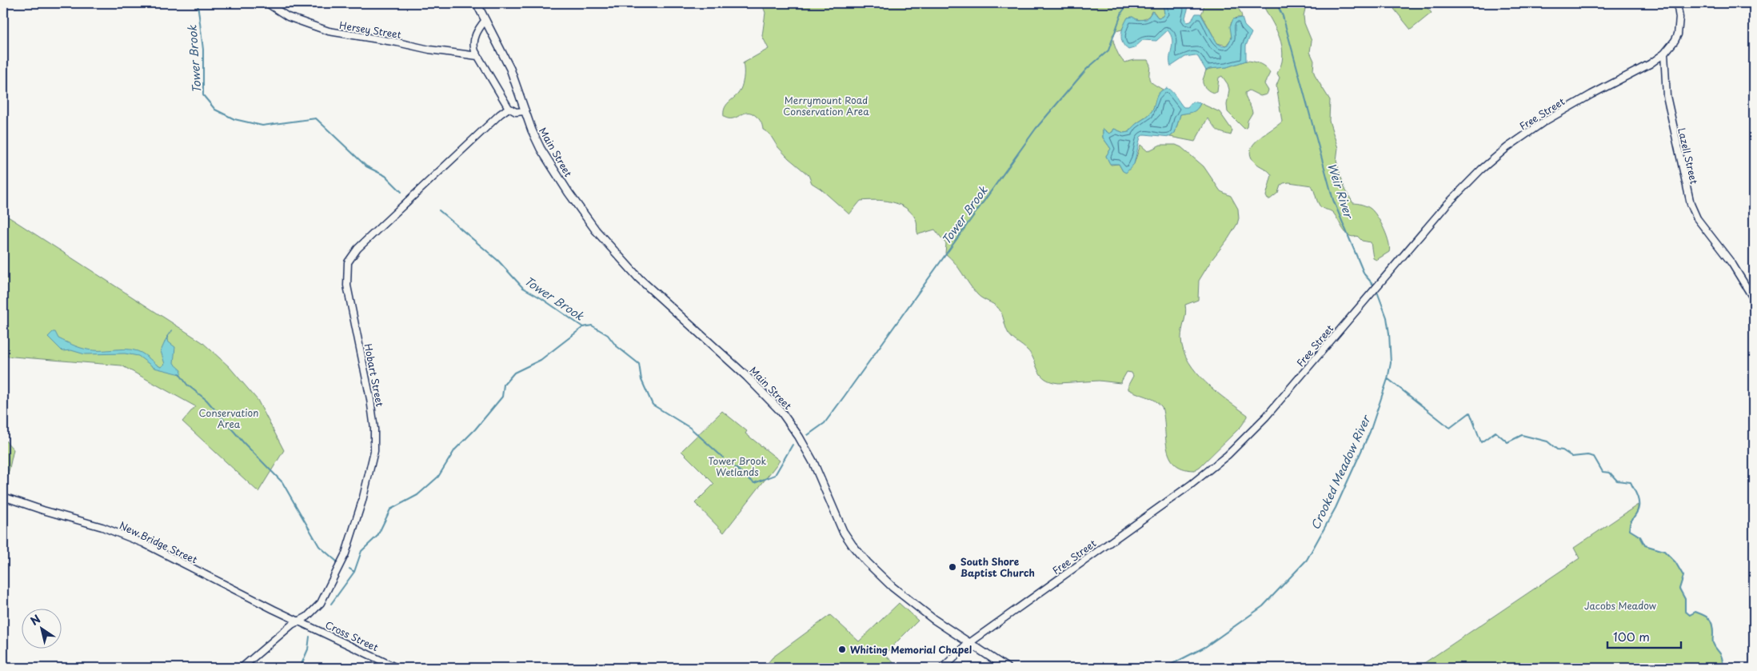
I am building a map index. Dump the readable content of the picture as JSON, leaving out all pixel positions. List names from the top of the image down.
{
  "streets": {
    "main road": ["Main Street"],
    "street": [
      "Hersey Street",
      "Free Street",
      "Lazell Street",
      "Hobart Street",
      "New Bridge Street",
      "Cross Street"
    ]
  },
  "crossings": [
    ["Free Street", "Main Street"],
    ["Free Street", "Lazell Street"],
    ["Hobart Street", "New Bridge Street"],
    ["Hobart Street", "Cross Street"],
    ["New Bridge Street", "Cross Street"]
  ],
  "water": ["Tower Brook", "Weir River", "Crooked Meadow River"],
  "parks": [
    "Merrymount Road Conservation Area",
    "Conservation Area",
    "Tower Brook Wetlands",
    "Jacobs Meadow"
  ],
  "places": ["South Shore Baptist Church", "Whiting Memorial Chapel"],
  "scale_bar": "100 m",
  "north": "top left"
}
